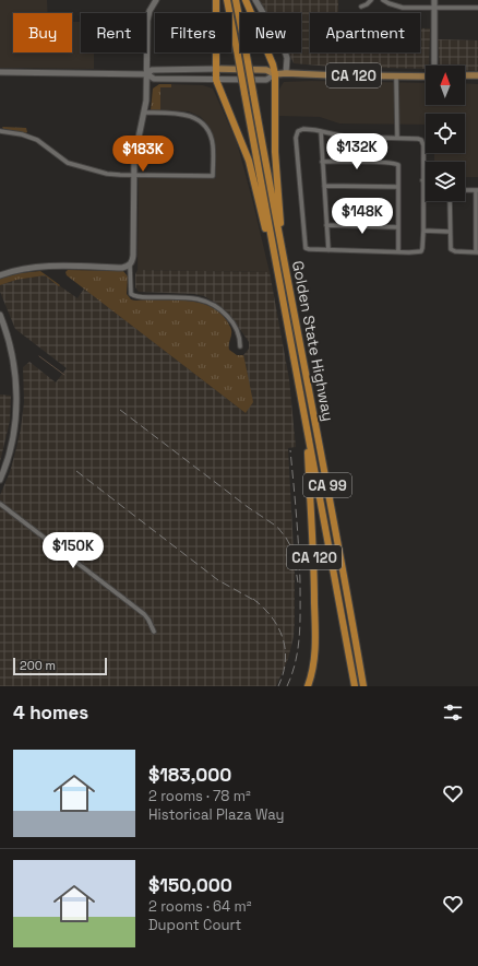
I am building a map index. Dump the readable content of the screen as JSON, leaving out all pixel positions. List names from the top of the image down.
{
  "streets": {
    "highway": ["CA 120", "Golden State Highway", "CA 99"]
  },
  "crossings": [
    ["CA 120", "Golden State Highway"]
  ],
  "scale_bar": "200 m",
  "north": "top",
  "page": {
    "chip": [
      "Buy",
      "Rent",
      "Filters",
      "New",
      "Apartment"
    ],
    "price": [
      "$132K",
      "$183K",
      "$148K",
      "$150K"
    ],
    "scale": "200 m",
    "heading": "4 homes",
    "list": [
      {
        "name": "$183,000",
        "note": "2 rooms · 78 m² · Historical Plaza Way"
      },
      {
        "name": "$150,000",
        "note": "2 rooms · 64 m² · Dupont Court"
      }
    ]
  }
}
